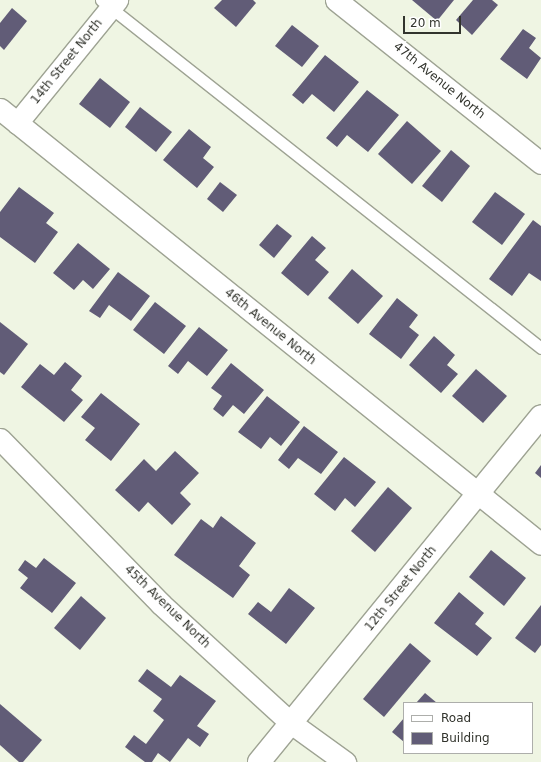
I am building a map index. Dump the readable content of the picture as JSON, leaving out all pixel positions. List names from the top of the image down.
{
  "streets": {
    "street": [
      "14th Street North",
      "47th Avenue North",
      "46th Avenue North",
      "12th Street North",
      "45th Avenue North"
    ]
  },
  "crossings": [
    ["14th Street North", "46th Avenue North"],
    ["46th Avenue North", "12th Street North"],
    ["12th Street North", "45th Avenue North"]
  ],
  "legend": ["Road", "Building"],
  "scale_bar": "20 m"
}
